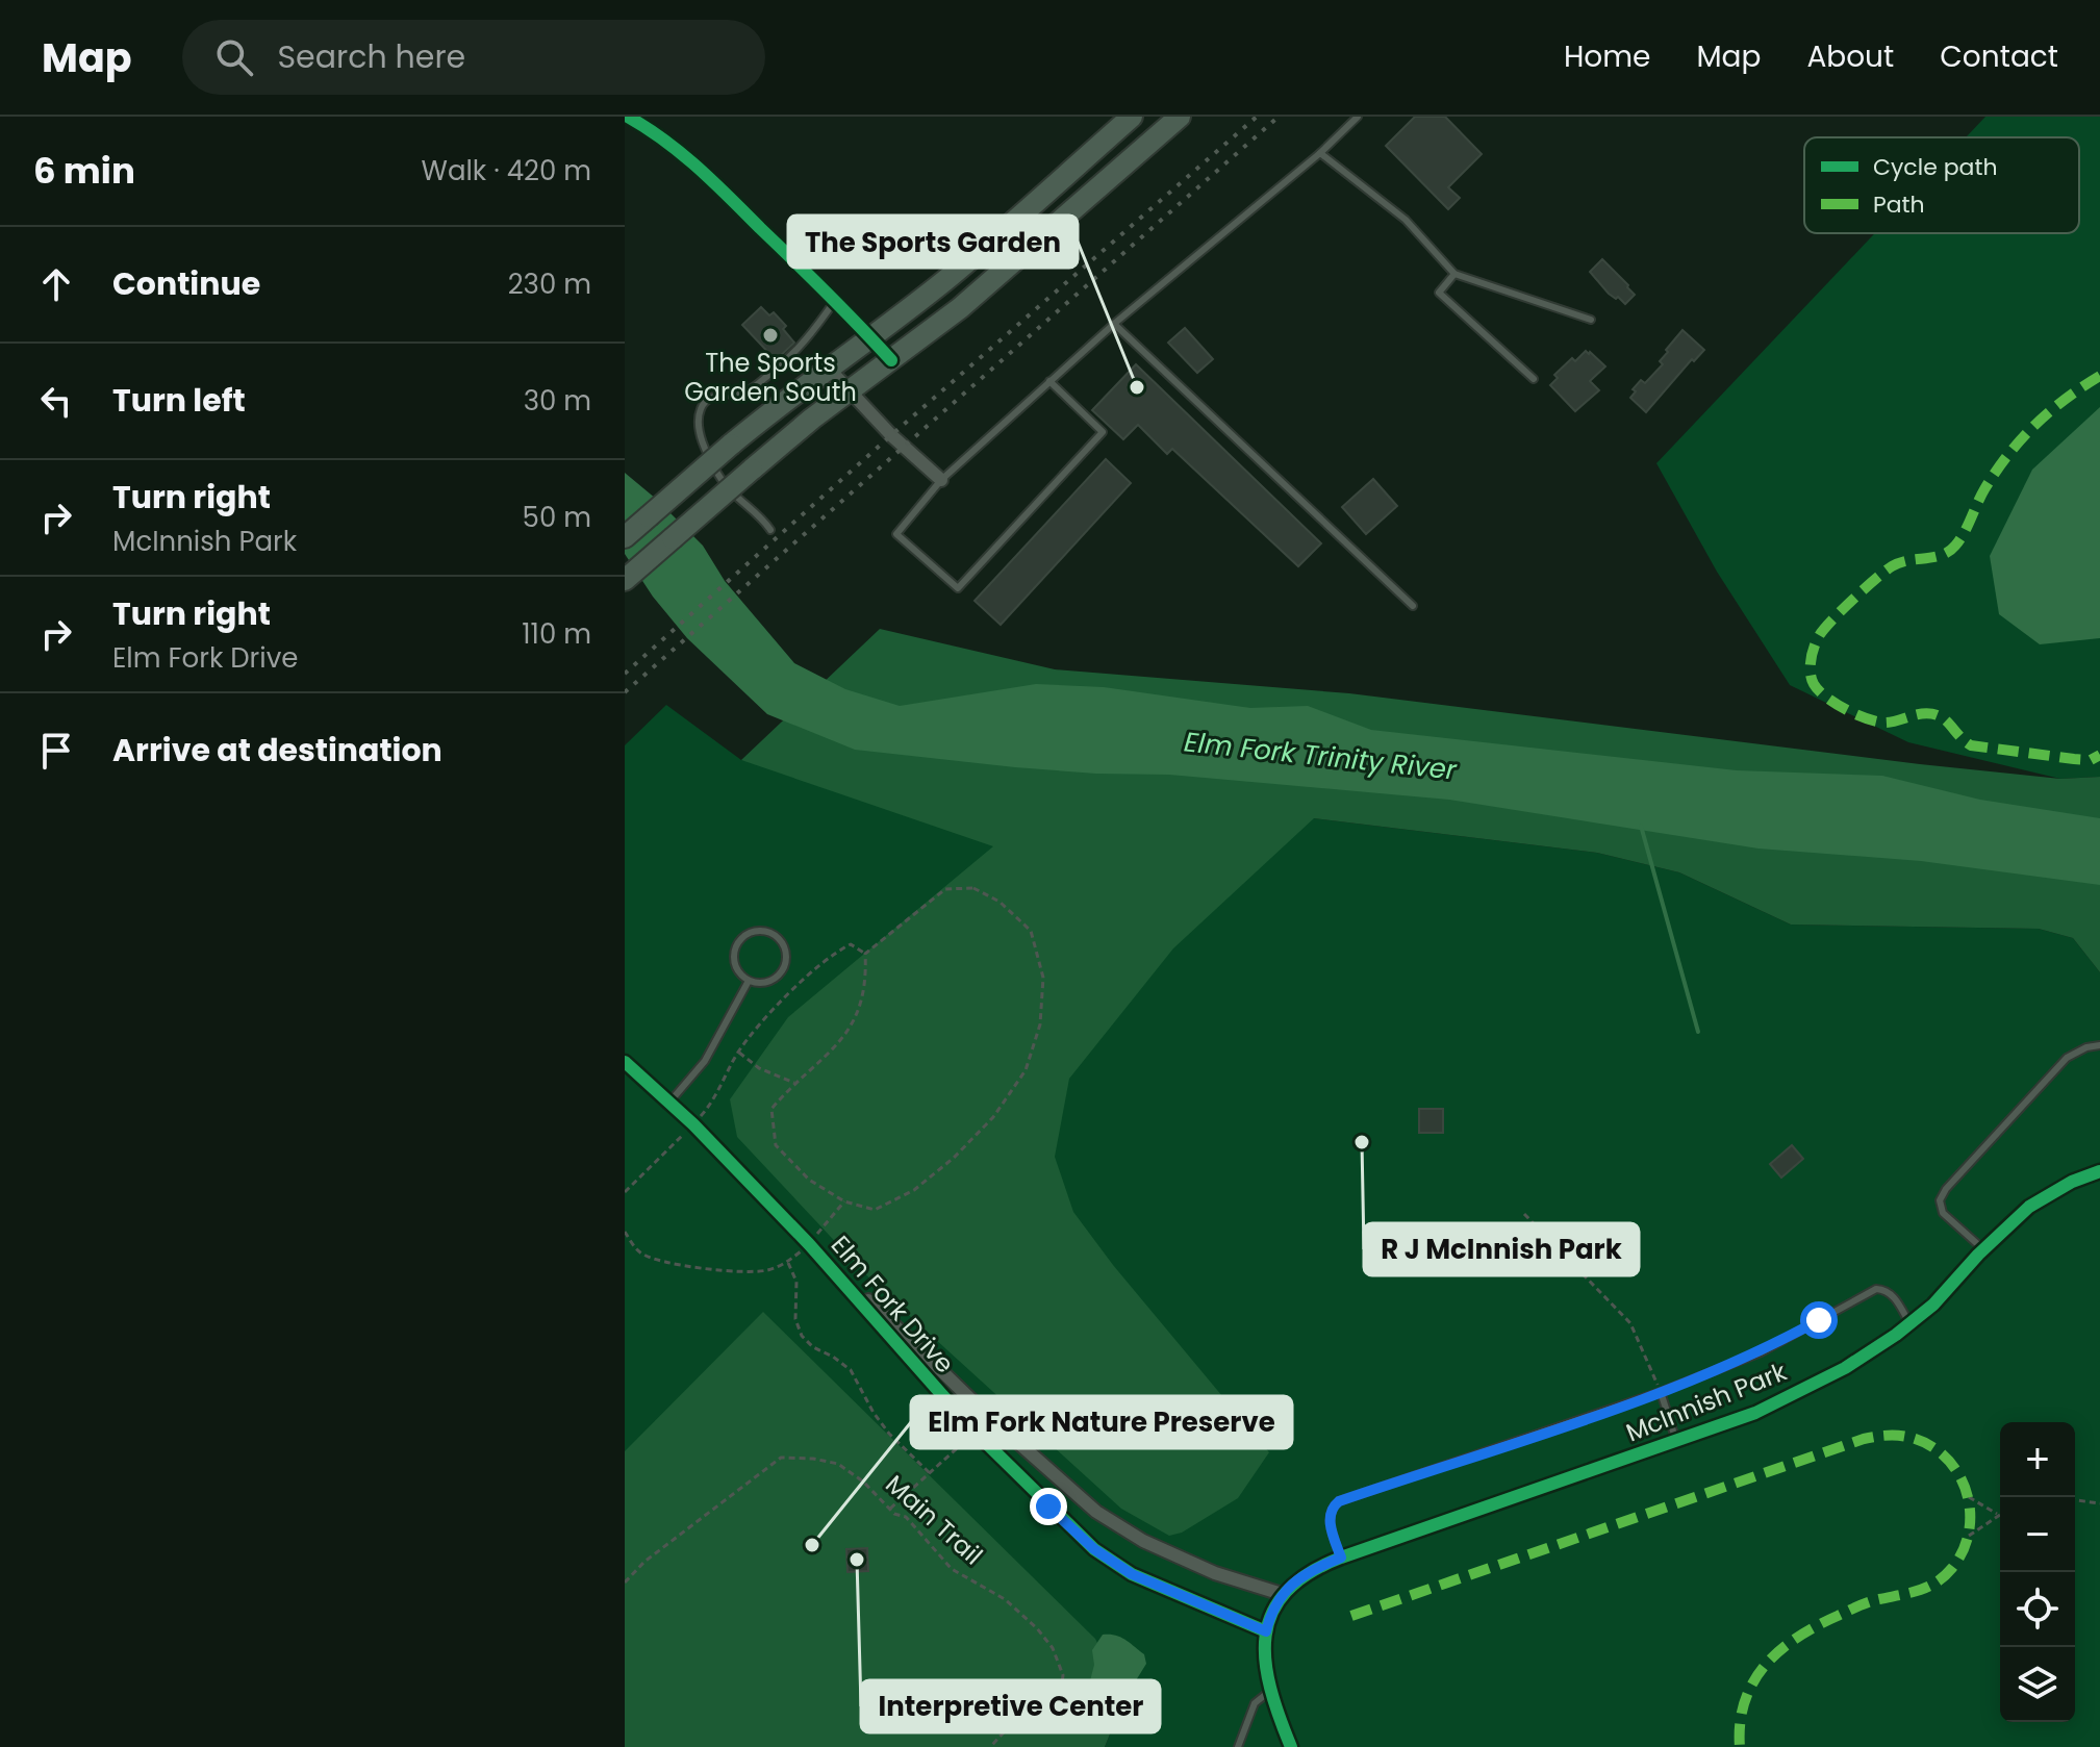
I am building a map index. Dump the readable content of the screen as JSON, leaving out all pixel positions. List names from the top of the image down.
{
  "streets": {
    "street": ["Elm Fork Drive", "McInnish Park"],
    "path": ["Main Trail"]
  },
  "crossings": [
    ["Elm Fork Drive", "McInnish Park"]
  ],
  "water": ["Elm Fork Trinity River"],
  "places": [
    "The Sports Garden South",
    "The Sports Garden",
    "R J McInnish Park",
    "Elm Fork Nature Preserve",
    "Interpretive Center"
  ],
  "legend": ["Cycle path", "Path"],
  "page": {
    "header": "Map",
    "search": "Search here",
    "nav": [
      "Home",
      "Map",
      "About",
      "Contact"
    ],
    "heading": ["6 min", "Walk · 420 m"],
    "list": [
      ["Continue", "230 m"],
      ["Turn left", "30 m"],
      ["Turn right", "McInnish Park", "50 m"],
      ["Turn right", "Elm Fork Drive", "110 m"],
      "Arrive at destination"
    ],
    "map_buttons": ["+", "−"]
  }
}
